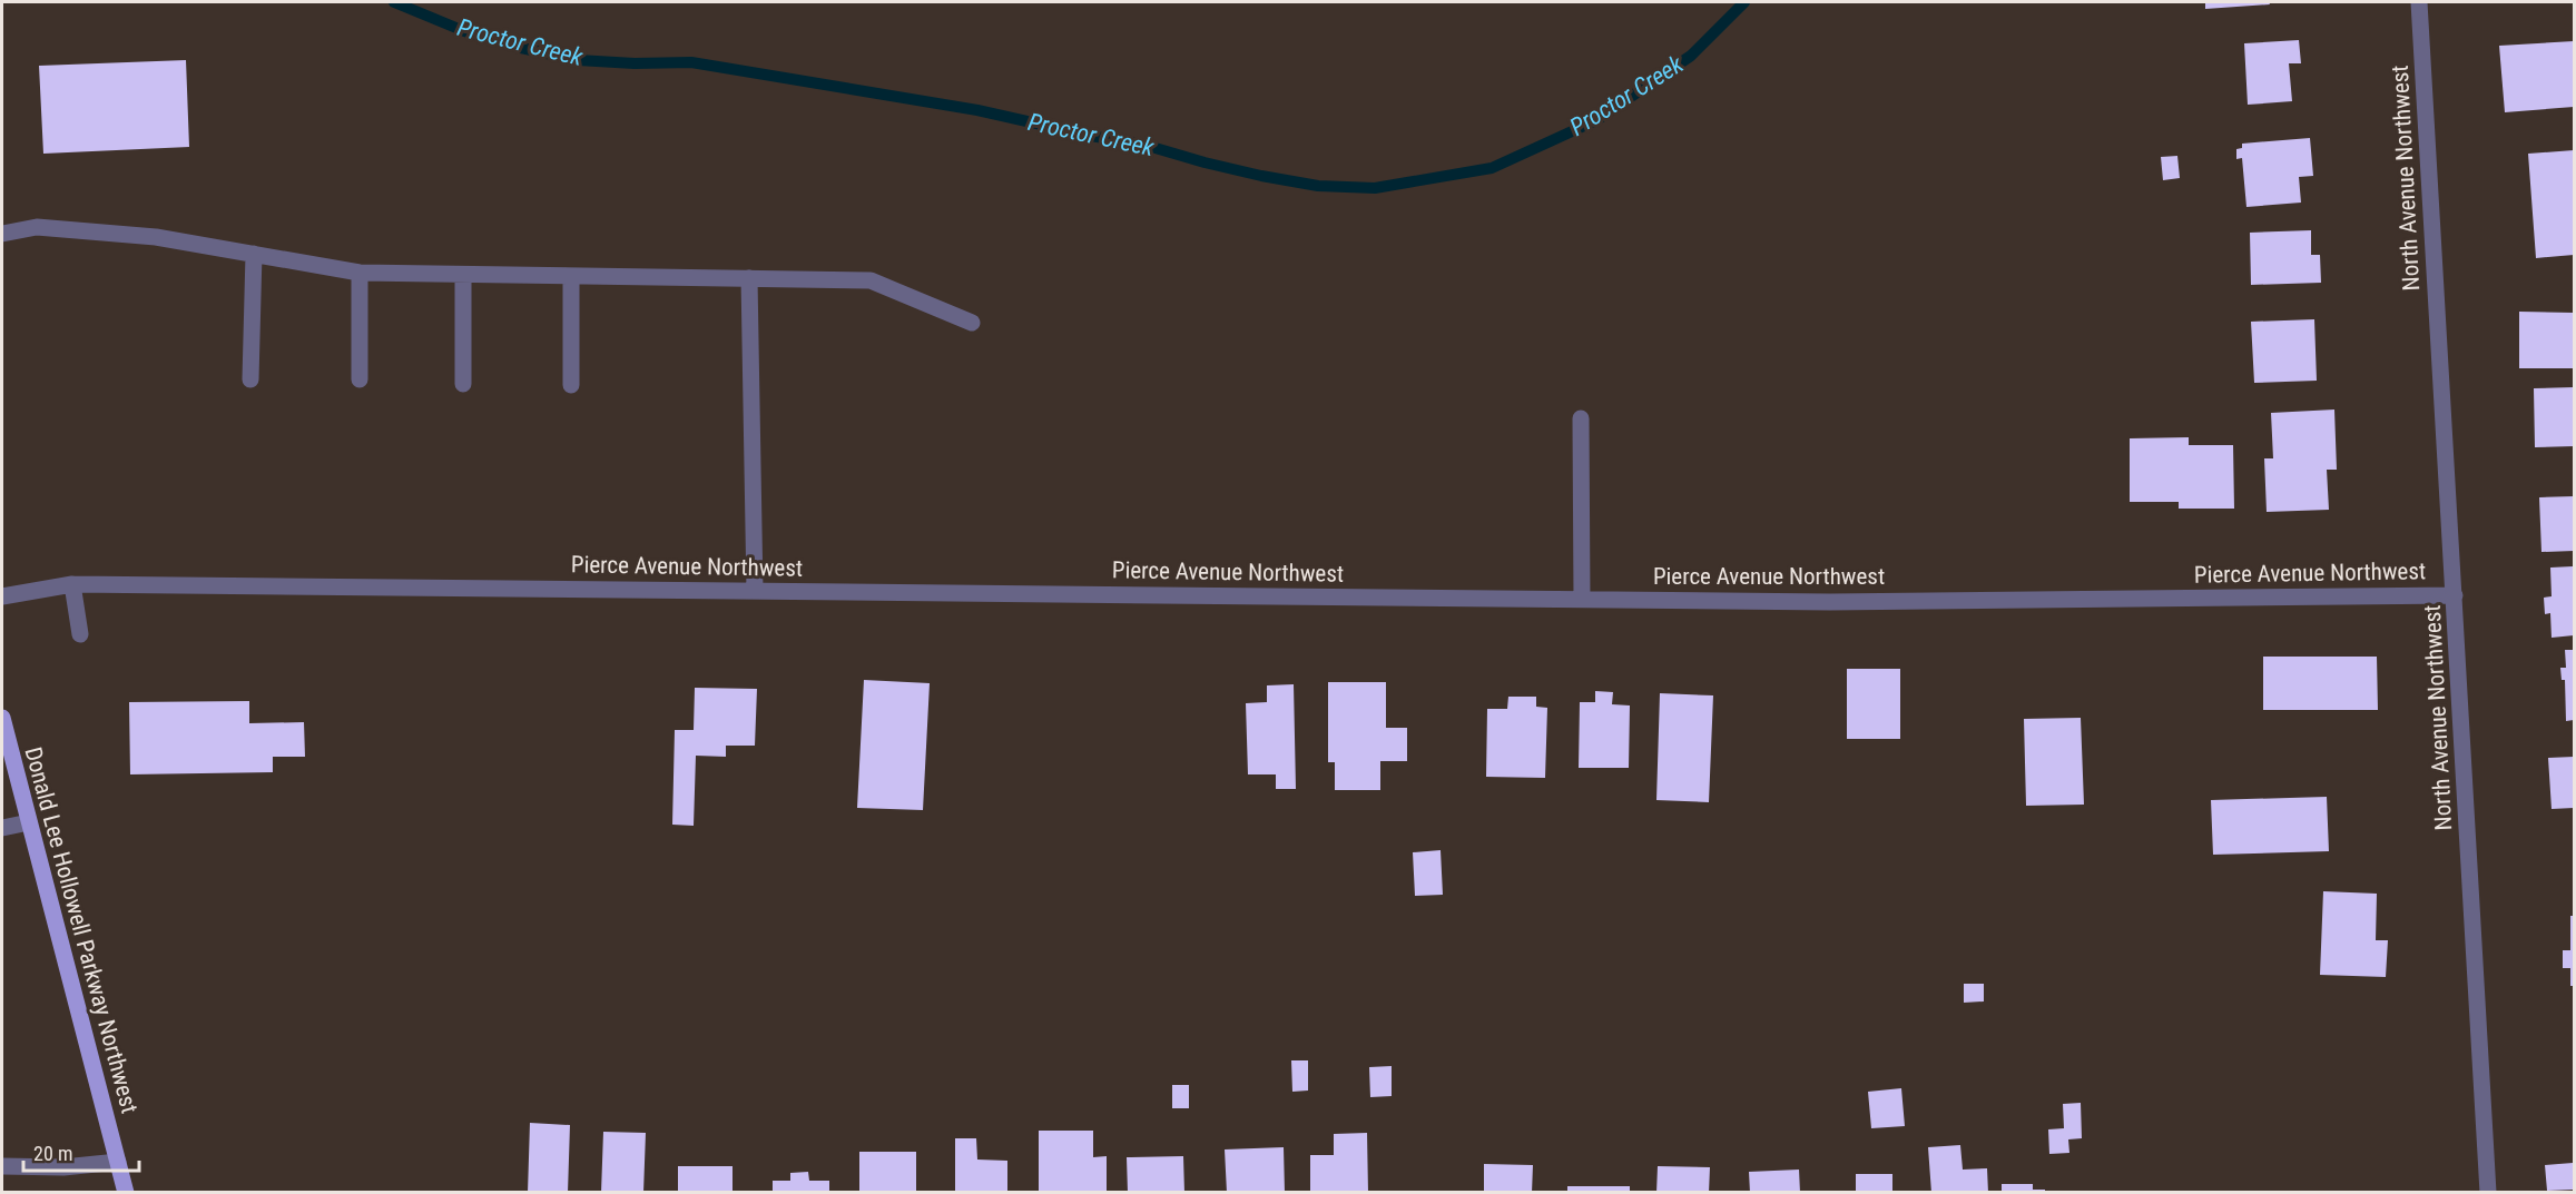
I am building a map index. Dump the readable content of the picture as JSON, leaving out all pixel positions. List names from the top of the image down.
{
  "streets": {
    "main road": ["Donald Lee Hollowell Parkway Northwest"],
    "street": ["North Avenue Northwest", "Pierce Avenue Northwest"]
  },
  "crossings": [
    ["North Avenue Northwest", "Pierce Avenue Northwest"]
  ],
  "water": ["Proctor Creek"],
  "scale_bar": "20 m"
}
